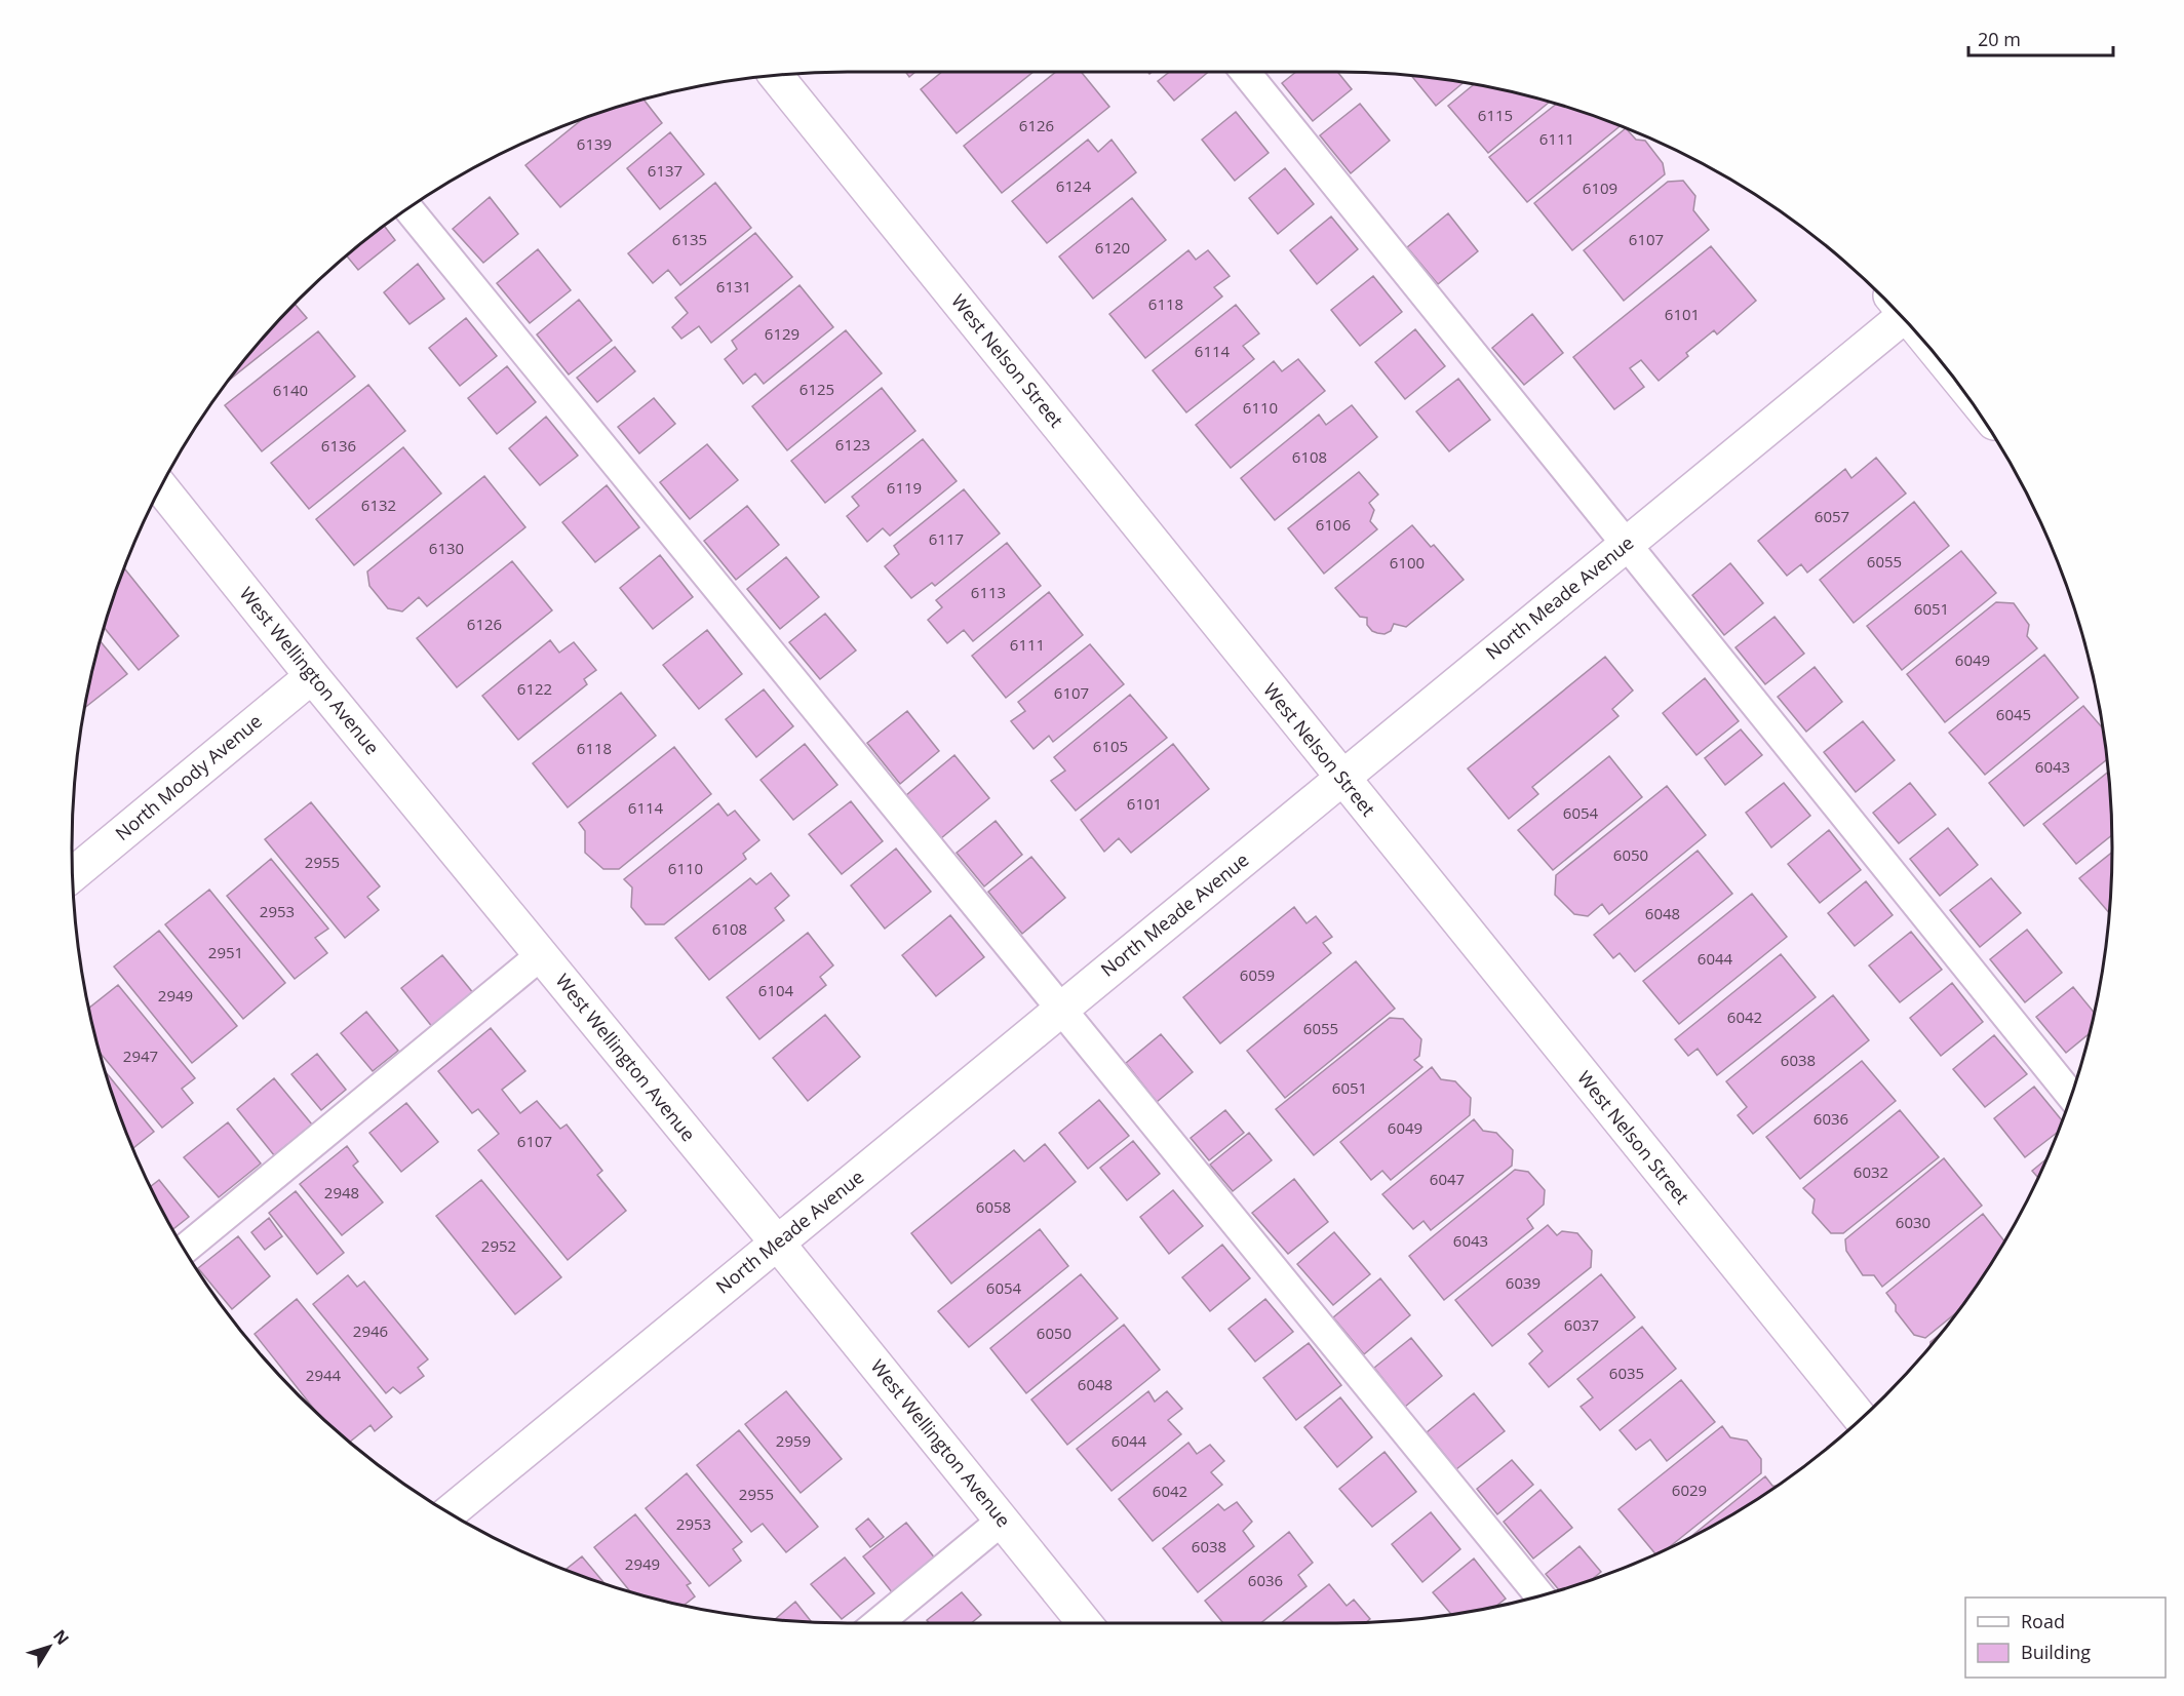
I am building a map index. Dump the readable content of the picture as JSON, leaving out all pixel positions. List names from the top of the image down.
{
  "streets": {
    "street": [
      "West Nelson Street",
      "North Meade Avenue",
      "West Wellington Avenue",
      "North Moody Avenue"
    ]
  },
  "crossings": [
    ["West Nelson Street", "North Meade Avenue"],
    ["North Meade Avenue", "West Wellington Avenue"],
    ["West Wellington Avenue", "North Moody Avenue"]
  ],
  "house_numbers": [
    "6115",
    "6126",
    "6111",
    "6139",
    "6137",
    "6124",
    "6109",
    "6135",
    "6107",
    "6120",
    "6131",
    "6118",
    "6101",
    "6129",
    "6114",
    "6125",
    "6140",
    "6110",
    "6123",
    "6136",
    "6108",
    "6119",
    "6132",
    "6057",
    "6106",
    "6117",
    "6130",
    "6055",
    "6100",
    "6113",
    "6051",
    "6126",
    "6111",
    "6049",
    "6122",
    "6107",
    "6045",
    "6105",
    "6118",
    "6043",
    "6101",
    "6114",
    "6054",
    "6050",
    "2955",
    "6110",
    "2953",
    "6048",
    "6108",
    "2951",
    "6044",
    "6059",
    "6104",
    "2949",
    "6042",
    "6055",
    "2947",
    "6038",
    "6051",
    "6036",
    "6049",
    "6107",
    "6032",
    "6047",
    "2948",
    "6058",
    "6030",
    "6043",
    "2952",
    "6039",
    "6054",
    "6037",
    "2946",
    "6050",
    "6035",
    "2944",
    "6048",
    "2959",
    "6044",
    "6029",
    "6042",
    "2955",
    "2953",
    "6038",
    "2949",
    "6036"
  ],
  "legend": ["Road", "Building"],
  "scale_bar": "20 m",
  "north": "top right"
}
